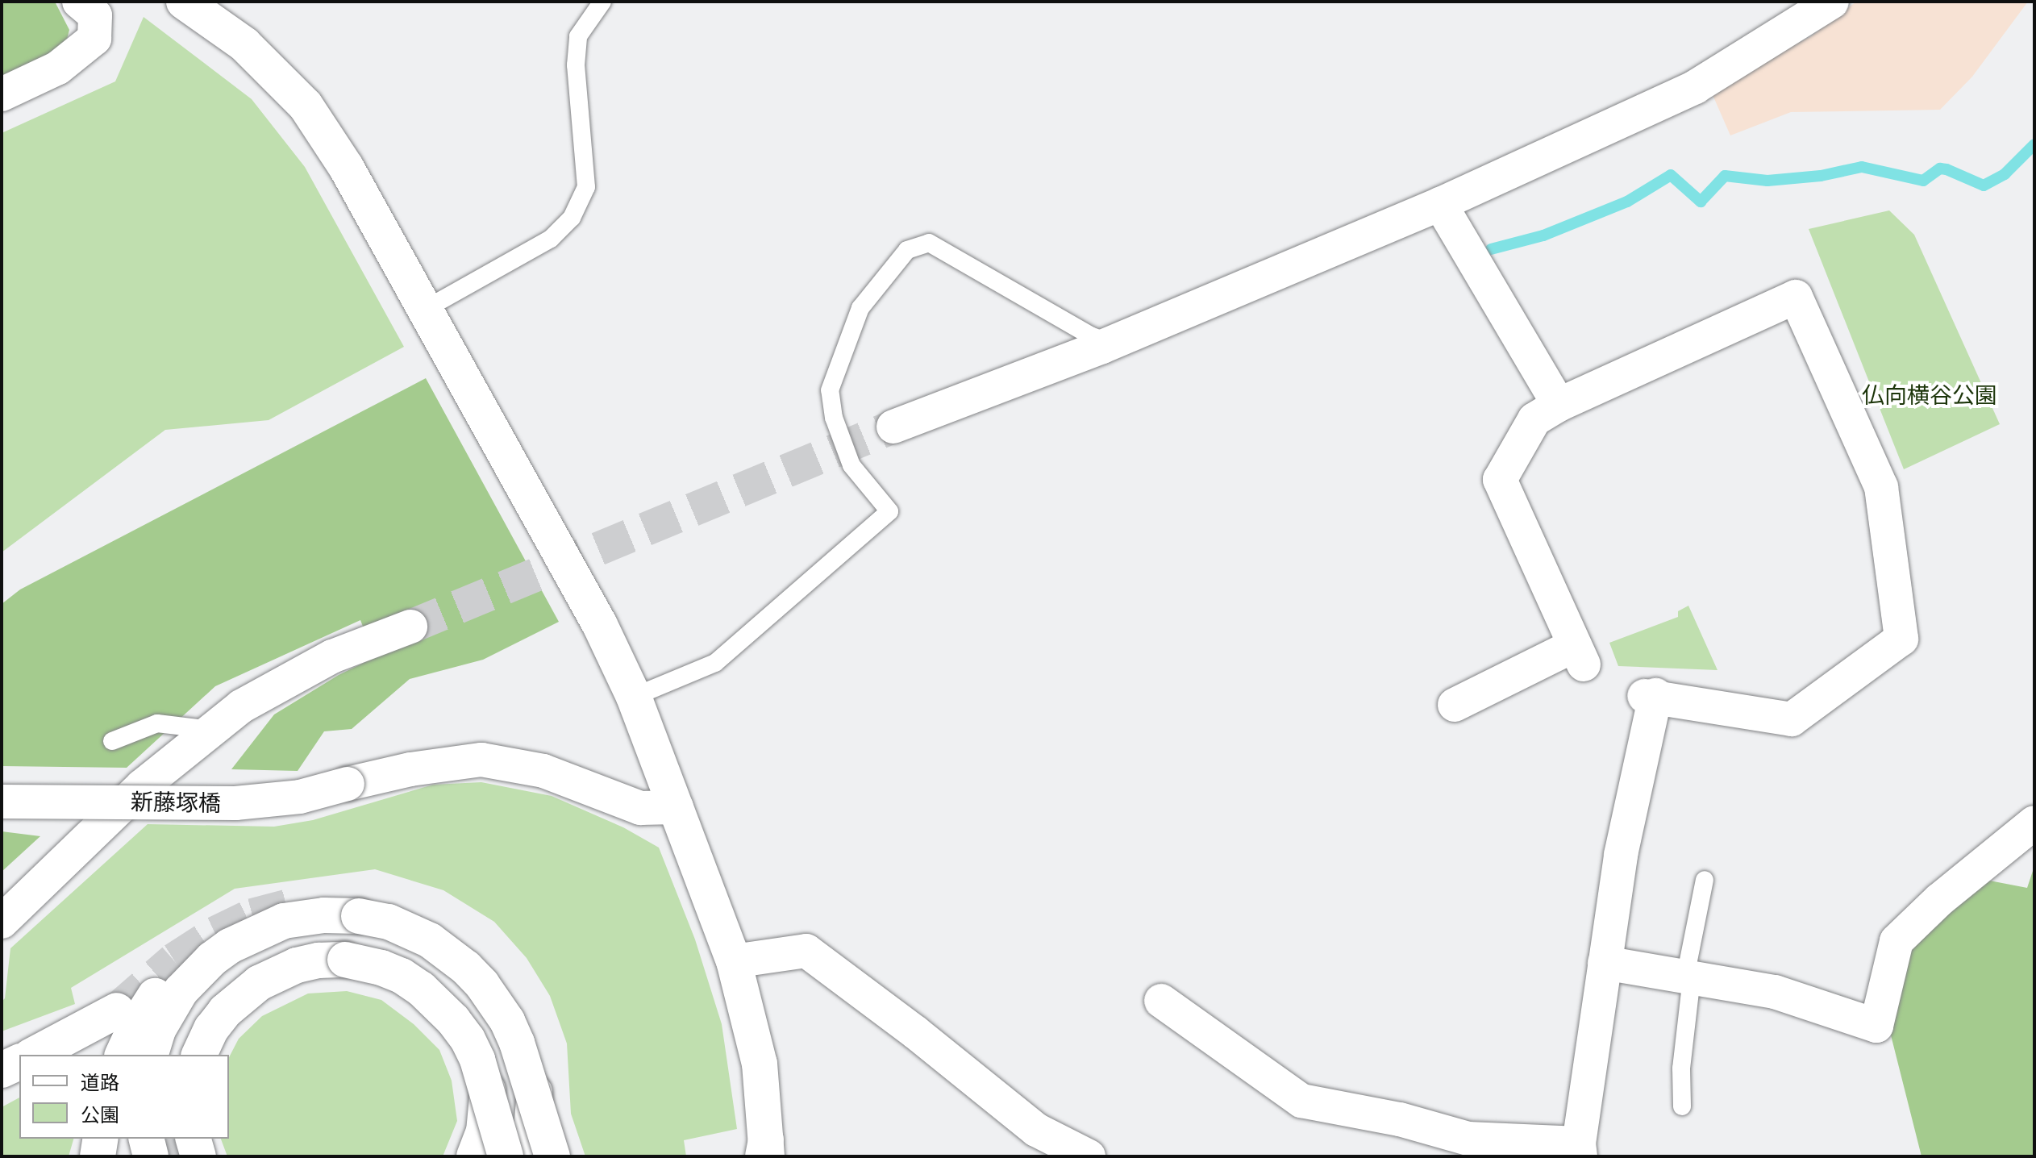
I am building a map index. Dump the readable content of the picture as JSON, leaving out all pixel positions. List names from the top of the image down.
{
  "streets": {
    "street": ["新藤塚橋"]
  },
  "parks": ["仏向横谷公園"],
  "legend": ["道路", "公園"]
}
